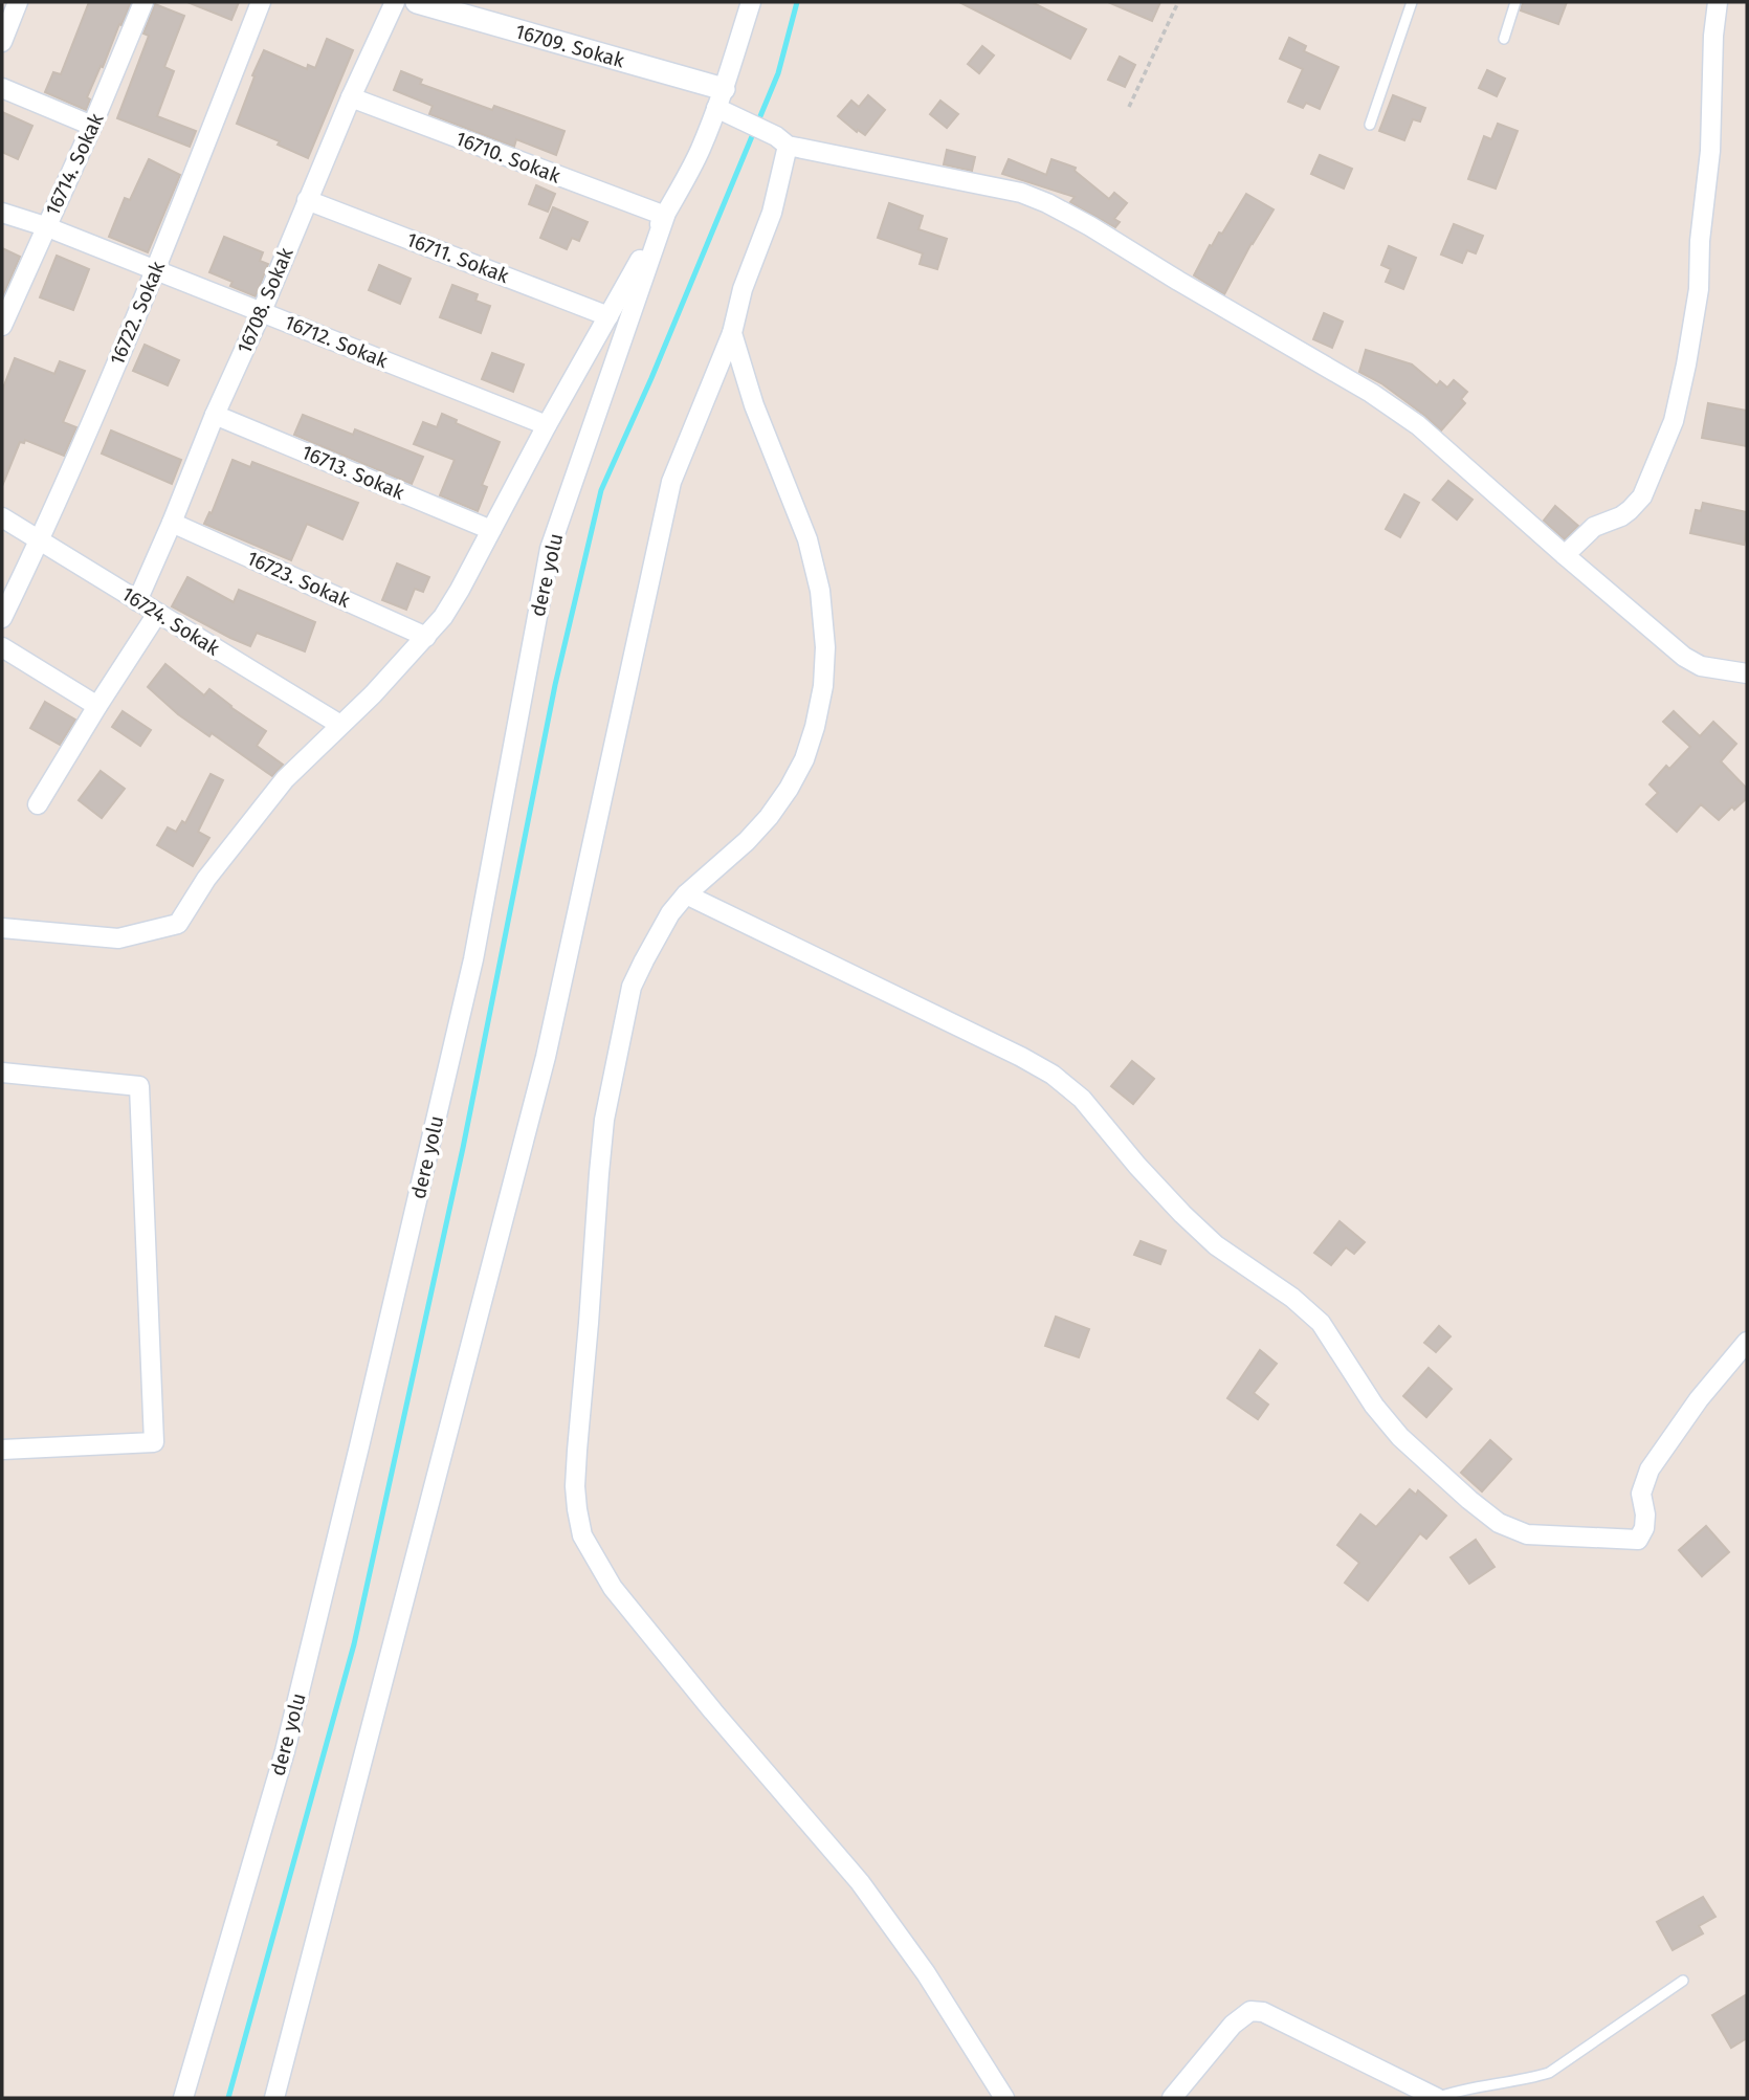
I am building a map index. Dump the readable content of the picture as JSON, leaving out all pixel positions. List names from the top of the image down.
{
  "streets": {
    "street": [
      "16709. Sokak",
      "16710. Sokak",
      "16714. Sokak",
      "16711. Sokak",
      "16708. Sokak",
      "16722. Sokak",
      "16712. Sokak",
      "16713. Sokak",
      "dere yolu",
      "16723. Sokak",
      "16724. Sokak"
    ]
  },
  "crossings": [
    ["16710. Sokak", "16708. Sokak"],
    ["16710. Sokak", "dere yolu"],
    ["16714. Sokak", "16712. Sokak"],
    ["16711. Sokak", "16708. Sokak"],
    ["16708. Sokak", "16712. Sokak"],
    ["16708. Sokak", "16713. Sokak"],
    ["16708. Sokak", "16723. Sokak"],
    ["16708. Sokak", "16724. Sokak"],
    ["16722. Sokak", "16712. Sokak"],
    ["16722. Sokak", "16724. Sokak"]
  ]
}
